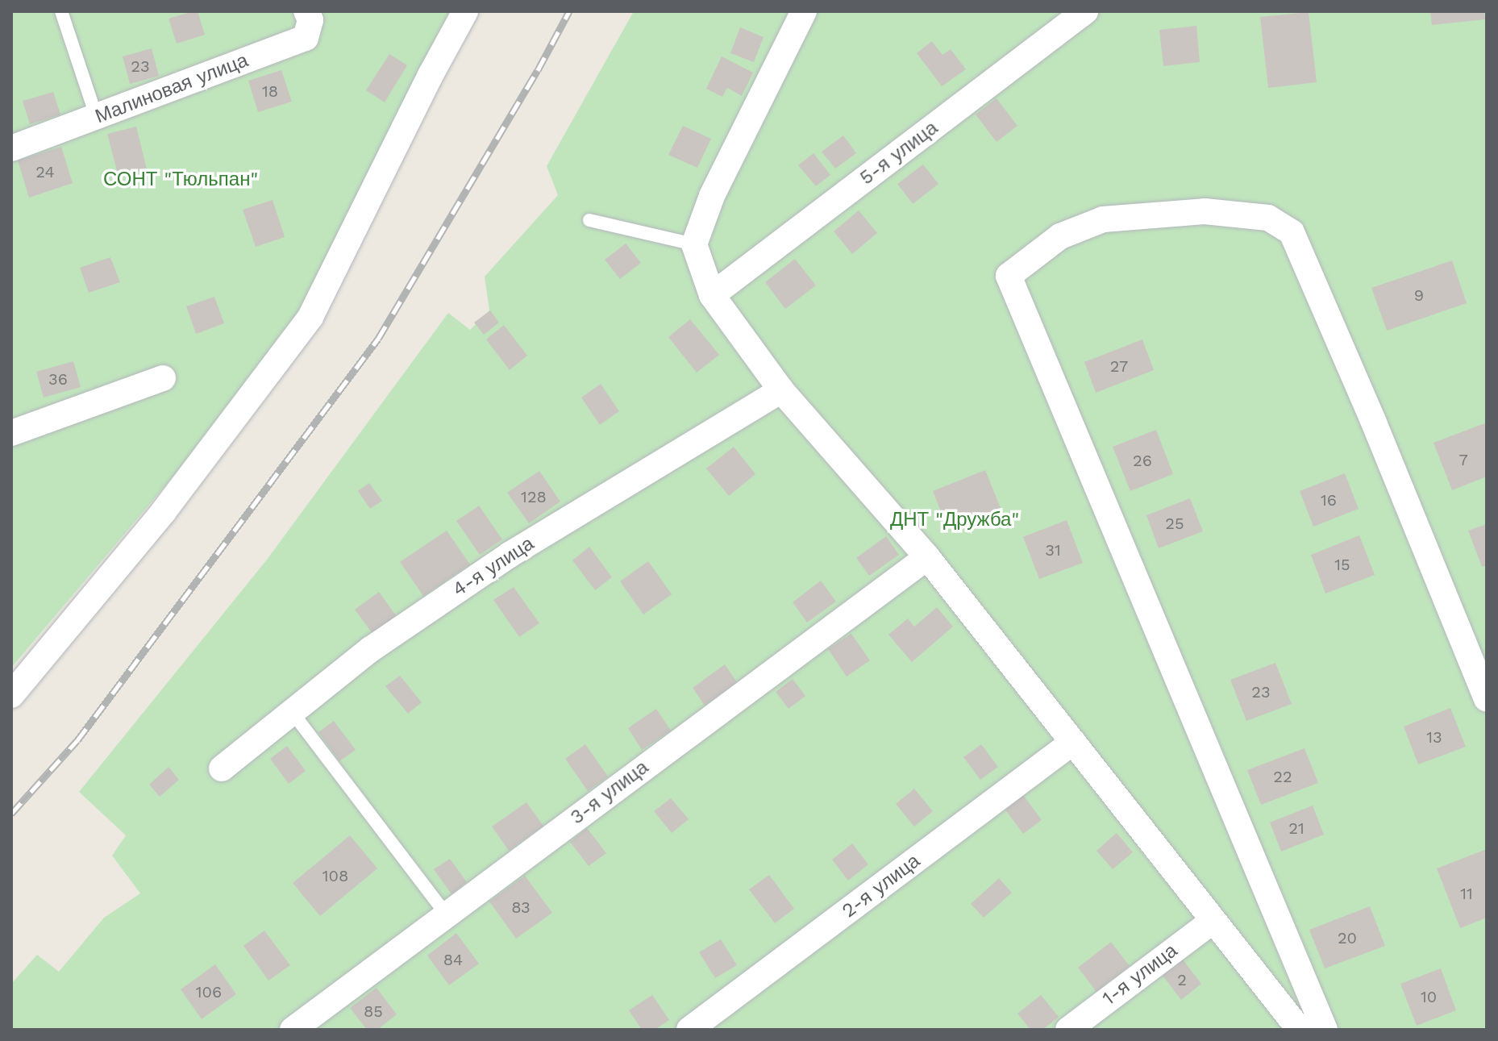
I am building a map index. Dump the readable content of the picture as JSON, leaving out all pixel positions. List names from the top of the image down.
{
  "streets": {
    "street": [
      "Малиновая улица",
      "5-я улица",
      "4-я улица",
      "3-я улица",
      "2-я улица",
      "1-я улица"
    ]
  },
  "parks": ["СОНТ \"Тюльпан\"", "ДНТ \"Дружба\""],
  "house_numbers": [
    "23",
    "18",
    "24",
    "9",
    "27",
    "36",
    "7",
    "26",
    "128",
    "16",
    "25",
    "31",
    "15",
    "23",
    "13",
    "22",
    "21",
    "108",
    "11",
    "83",
    "20",
    "84",
    "2",
    "106",
    "10",
    "85"
  ]
}
